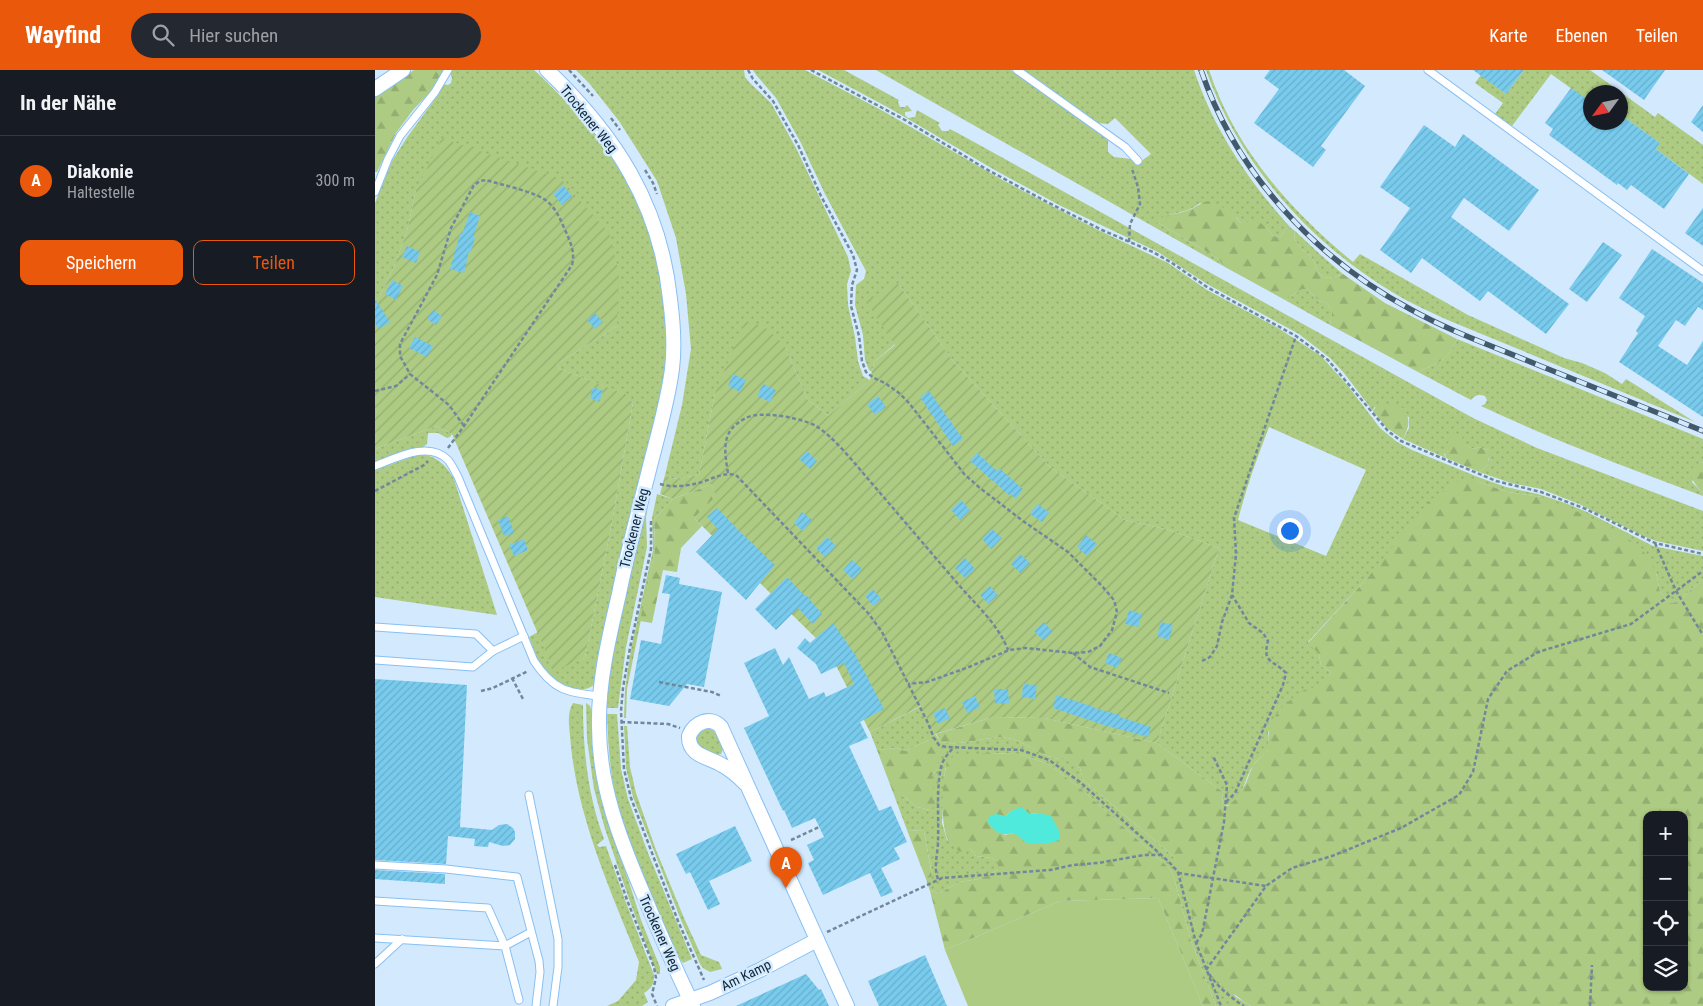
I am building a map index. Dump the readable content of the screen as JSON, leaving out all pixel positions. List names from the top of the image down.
{
  "streets": {
    "street": ["Trockener Weg", "Am Kamp"]
  },
  "crossings": [
    ["Trockener Weg", "Am Kamp"]
  ],
  "north": "bottom left",
  "page": {
    "header": "Wayfind",
    "search": "Hier suchen",
    "nav": ["Karte", "Ebenen", "Teilen"],
    "heading": "In der Nähe",
    "list": [
      {
        "mark": "A",
        "name": "Diakonie",
        "note": "Haltestelle",
        "value": "300 m"
      }
    ],
    "buttons": ["Speichern", "Teilen"],
    "map_buttons": ["+", "−"],
    "pins": "A"
  }
}
